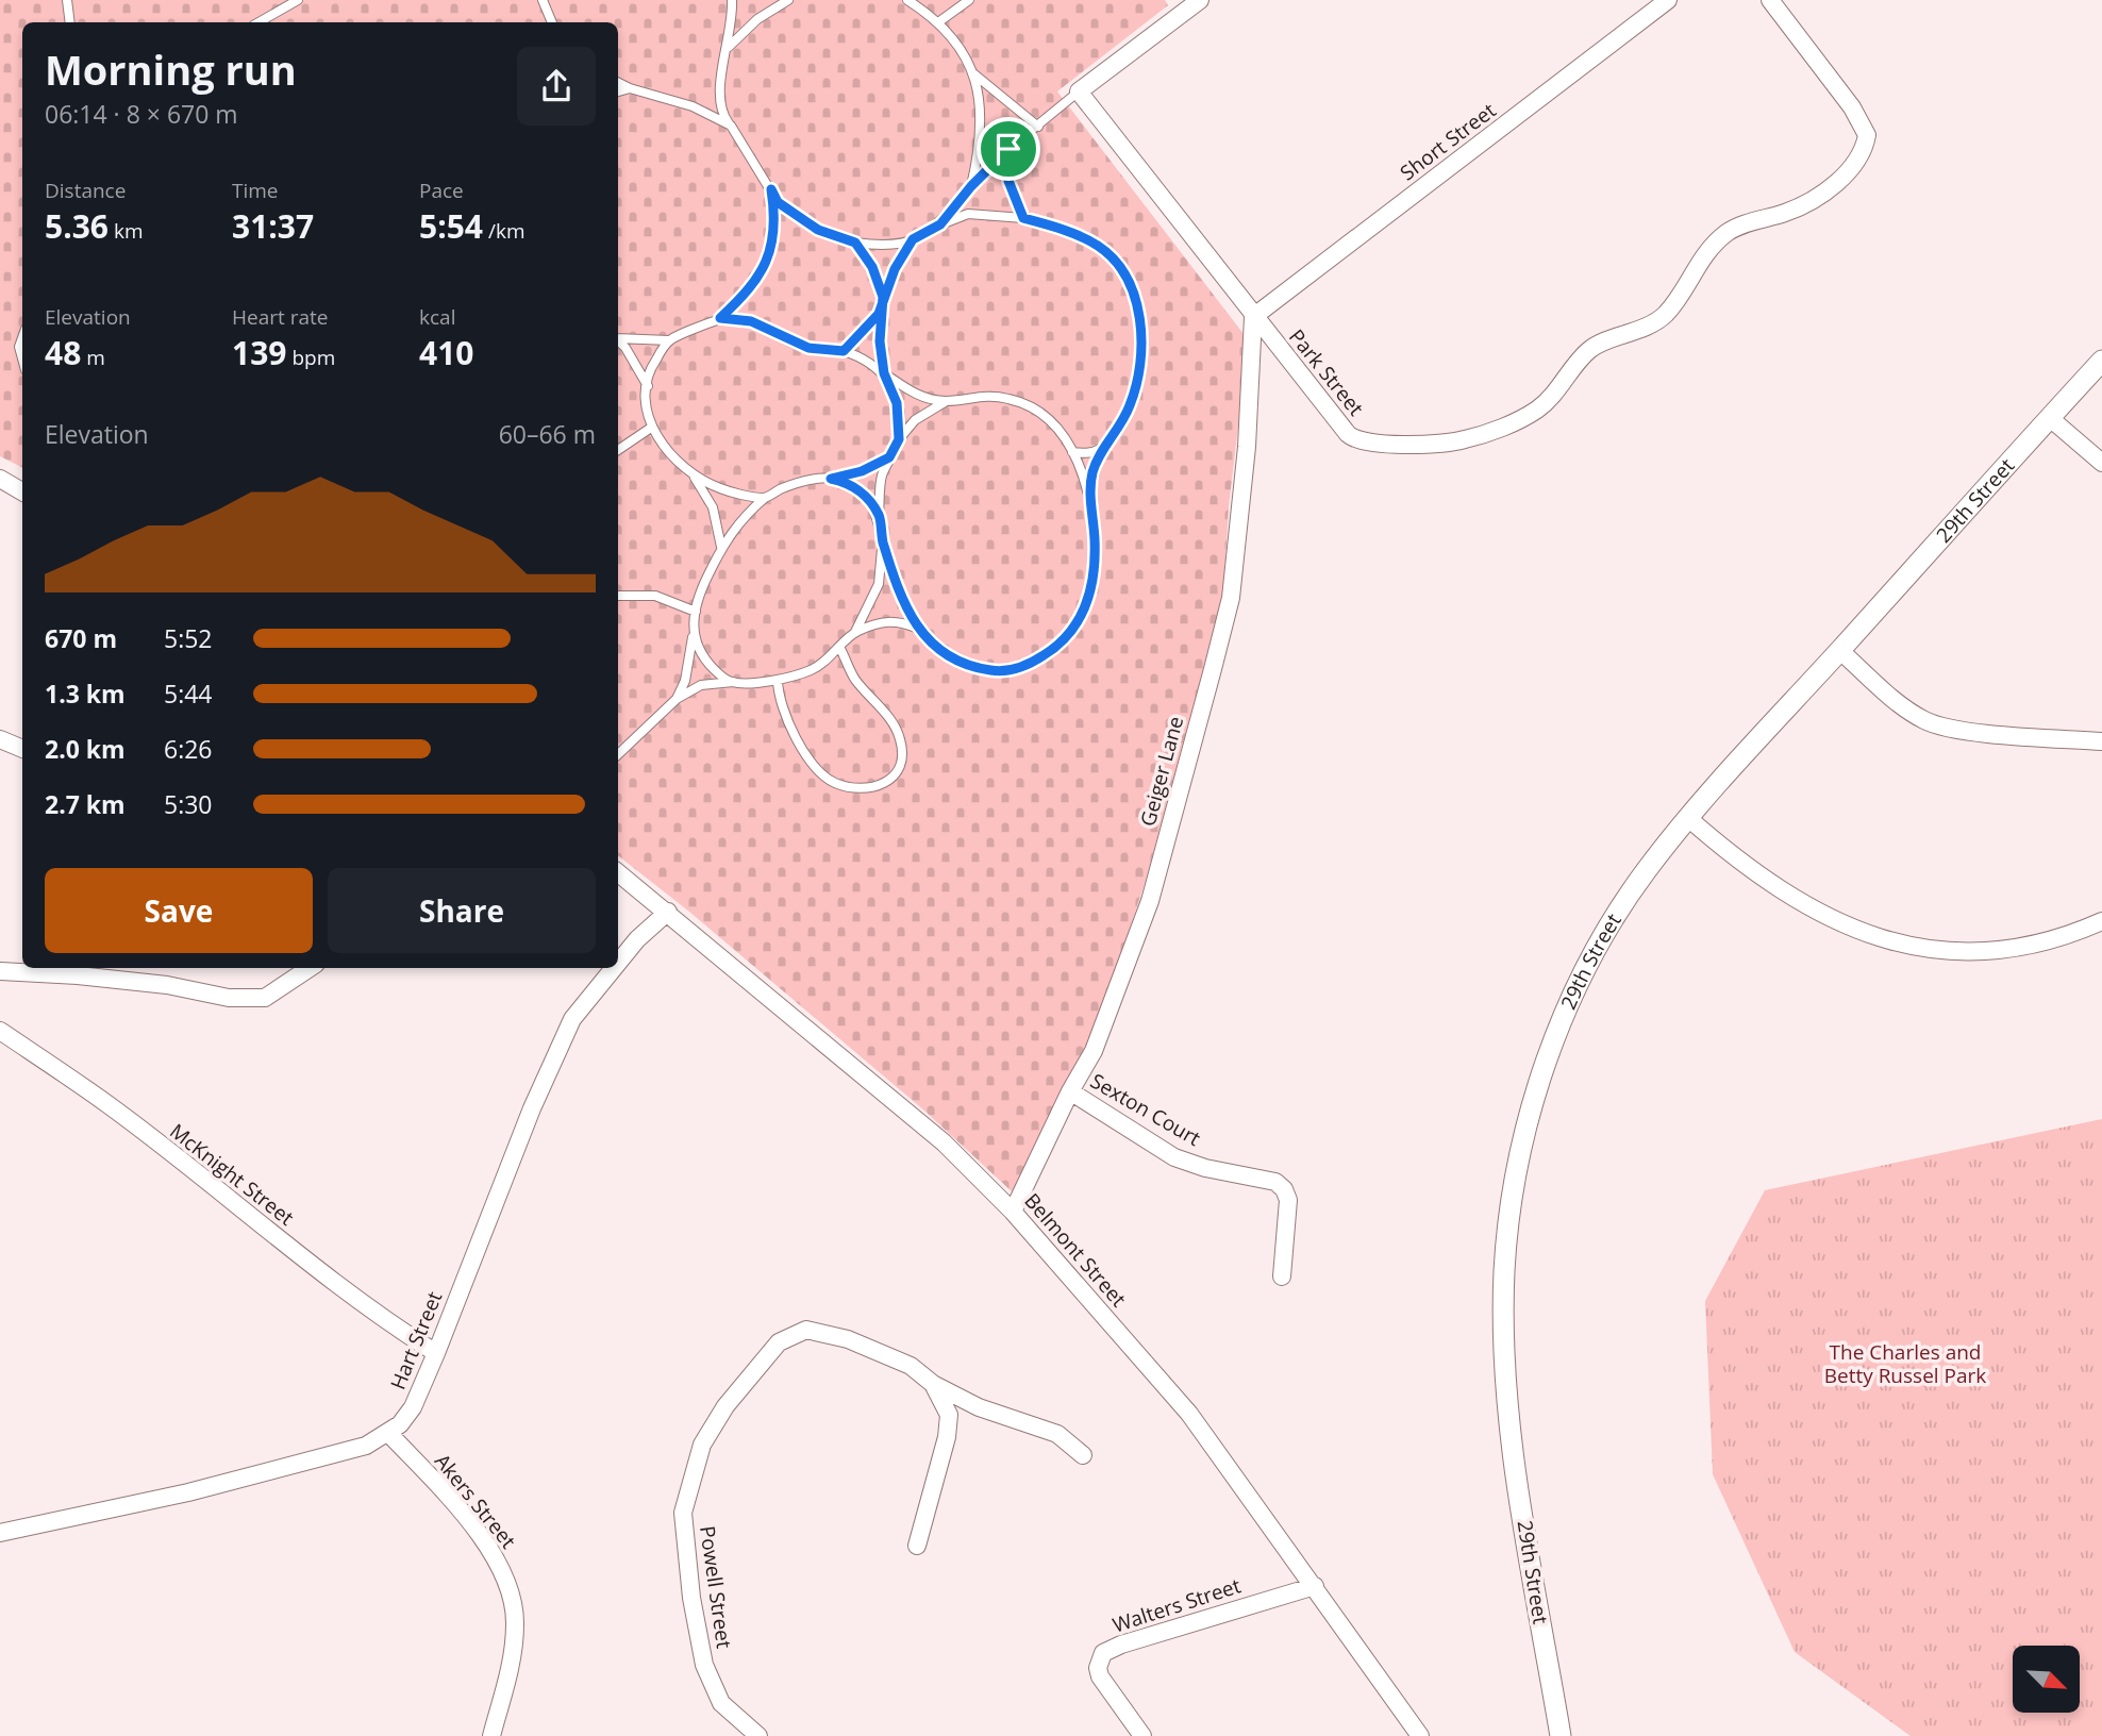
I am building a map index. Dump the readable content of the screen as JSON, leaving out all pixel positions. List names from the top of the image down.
{
  "streets": {
    "street": [
      "Short Street",
      "Park Street",
      "29th Street",
      "Geiger Lane",
      "Sexton Court",
      "McKnight Street",
      "Belmont Street",
      "Hart Street",
      "Akers Street",
      "Powell Street",
      "Walters Street"
    ]
  },
  "crossings": [
    ["Short Street", "Park Street"],
    ["Short Street", "Geiger Lane"],
    ["Park Street", "Geiger Lane"],
    ["Geiger Lane", "Sexton Court"],
    ["Geiger Lane", "Belmont Street"],
    ["McKnight Street", "Hart Street"],
    ["Belmont Street", "Hart Street"],
    ["Belmont Street", "Walters Street"],
    ["Hart Street", "Akers Street"]
  ],
  "parks": ["The Charles and Betty Russel Park"],
  "north": "bottom right",
  "page": {
    "heading": ["Morning run", "06:14 · 8 × 670 m"],
    "stats": [
      ["Distance", "5.36 km"],
      ["Time", "31:37"],
      ["Pace", "5:54 /km"],
      ["Elevation", "48 m"],
      ["Heart rate", "139 bpm"],
      ["kcal", "410"]
    ],
    "chart": ["Elevation", "60–66 m"],
    "list": [
      {
        "name": "670 m",
        "note": "5:52"
      },
      {
        "name": "1.3 km",
        "note": "5:44"
      },
      {
        "name": "2.0 km",
        "note": "6:26"
      },
      {
        "name": "2.7 km",
        "note": "5:30"
      }
    ],
    "buttons": ["Save", "Share"]
  }
}
